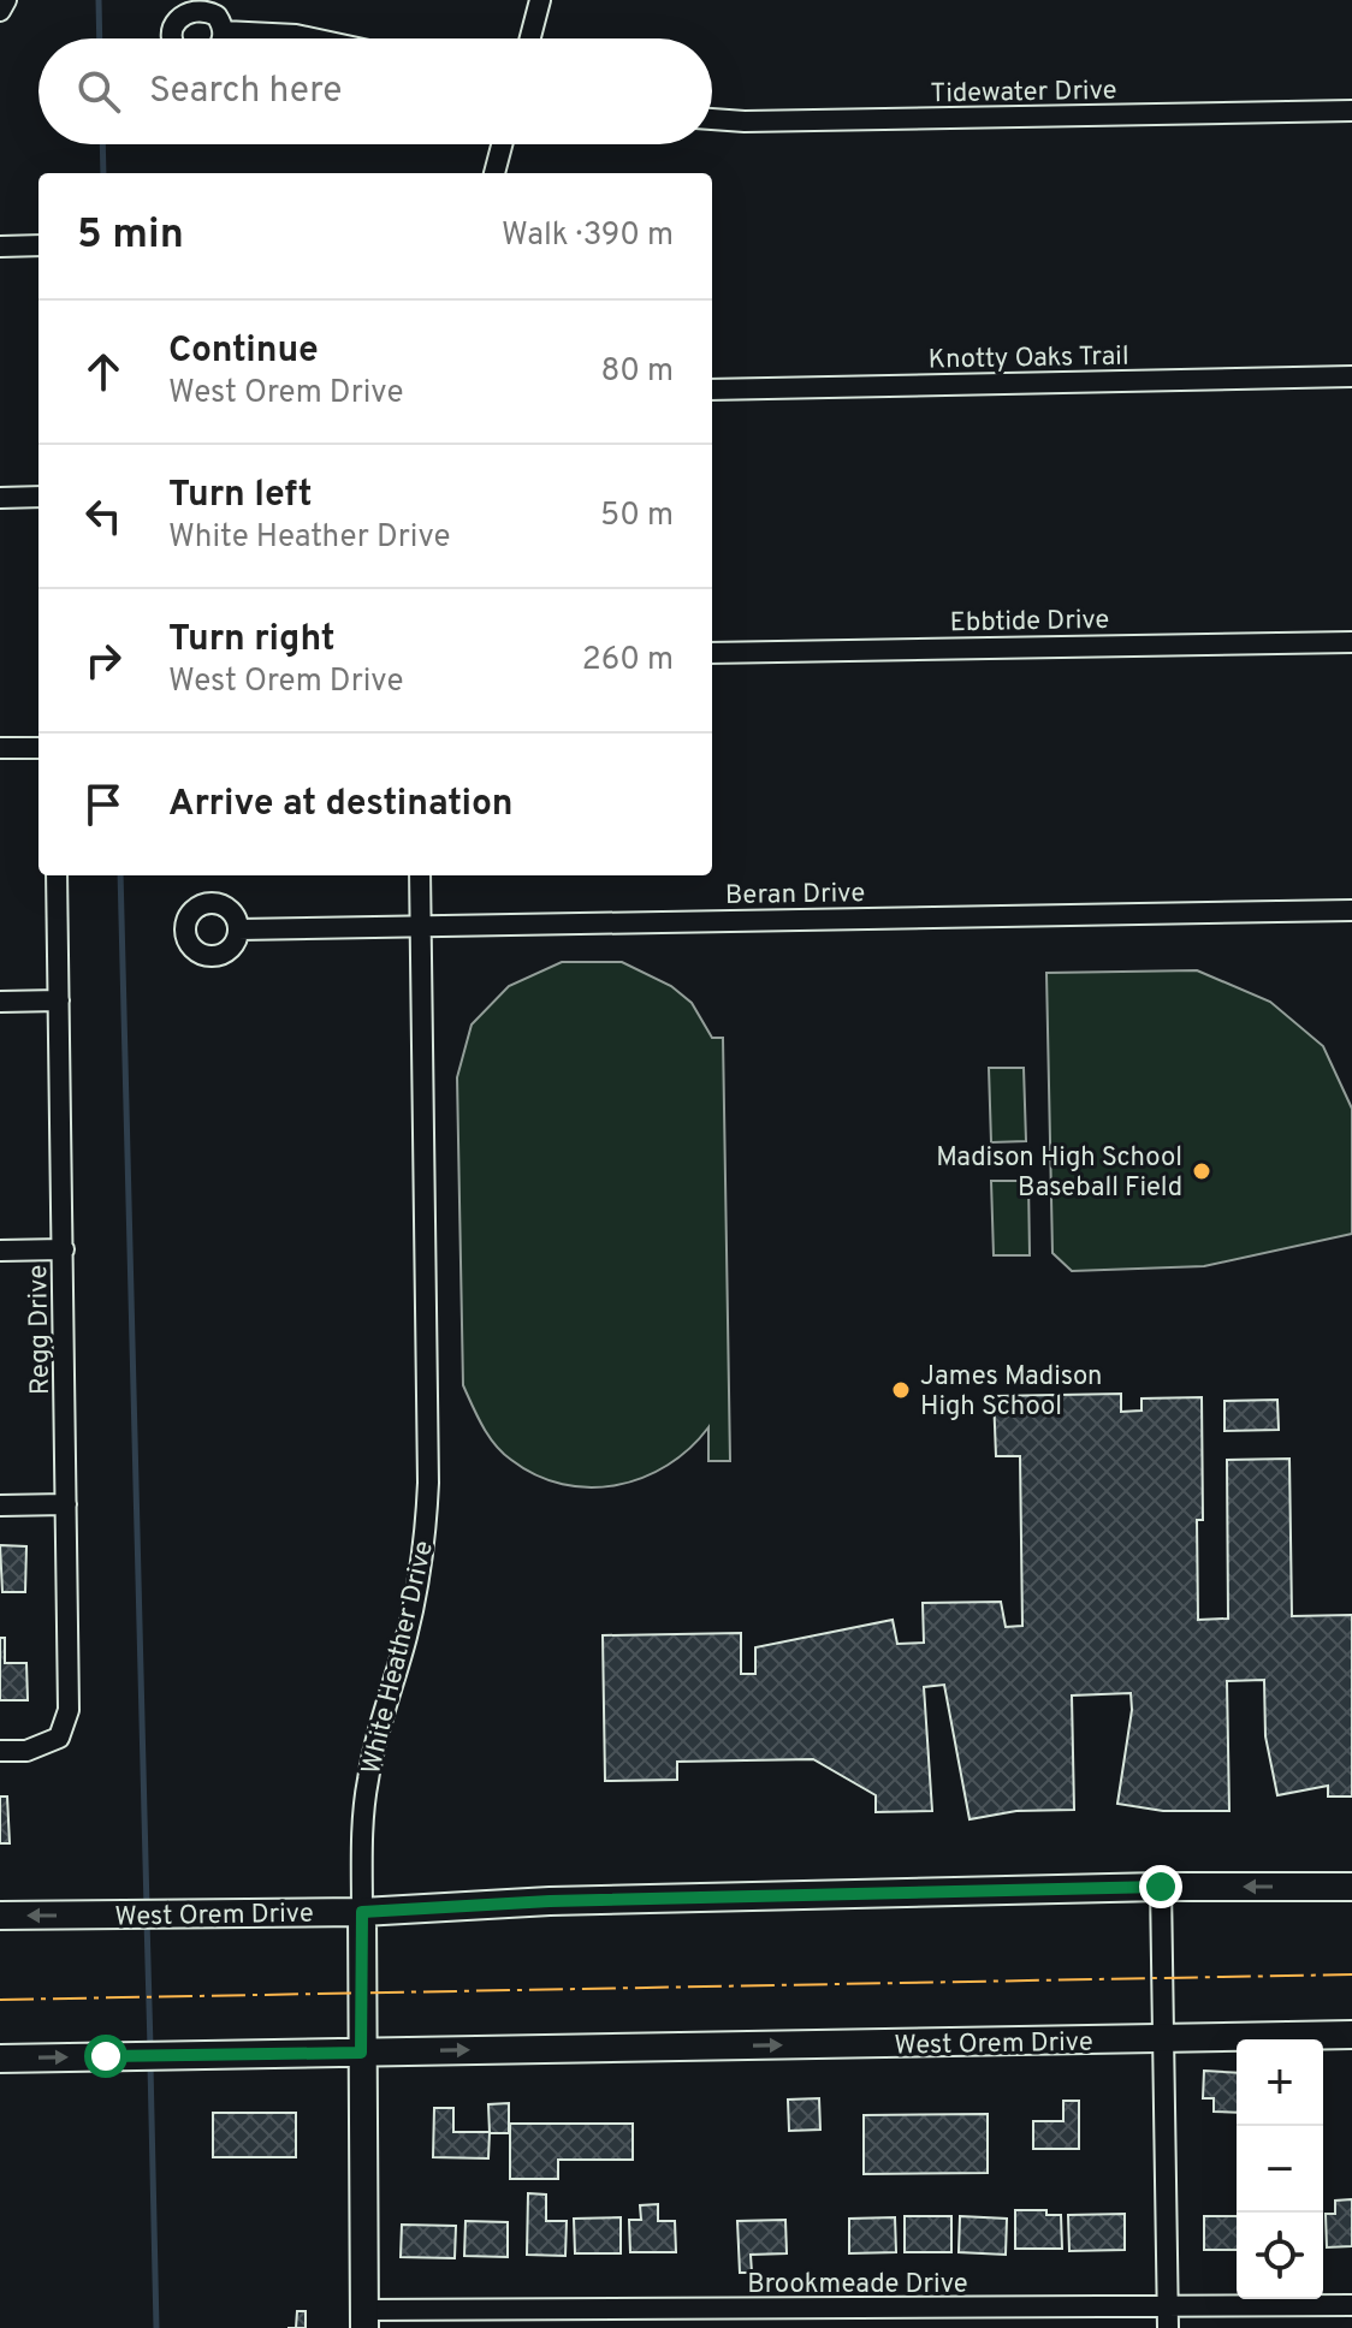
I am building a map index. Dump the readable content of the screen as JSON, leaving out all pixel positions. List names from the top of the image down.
{
  "streets": {
    "main road": ["White Heather Drive", "West Orem Drive"],
    "street": [
      "Tidewater Drive",
      "Knotty Oaks Trail",
      "Ebbtide Drive",
      "Beran Drive",
      "Regg Drive",
      "Brookmeade Drive"
    ]
  },
  "crossings": [
    ["Beran Drive", "White Heather Drive"],
    ["White Heather Drive", "West Orem Drive"],
    ["White Heather Drive", "Brookmeade Drive"]
  ],
  "places": ["Madison High School Baseball Field", "James Madison High School"],
  "page": {
    "search": "Search here",
    "heading": ["5 min", "Walk · 390 m"],
    "list": [
      ["Continue", "West Orem Drive", "80 m"],
      ["Turn left", "White Heather Drive", "50 m"],
      ["Turn right", "West Orem Drive", "260 m"],
      "Arrive at destination"
    ],
    "map_buttons": ["+", "−"]
  }
}
